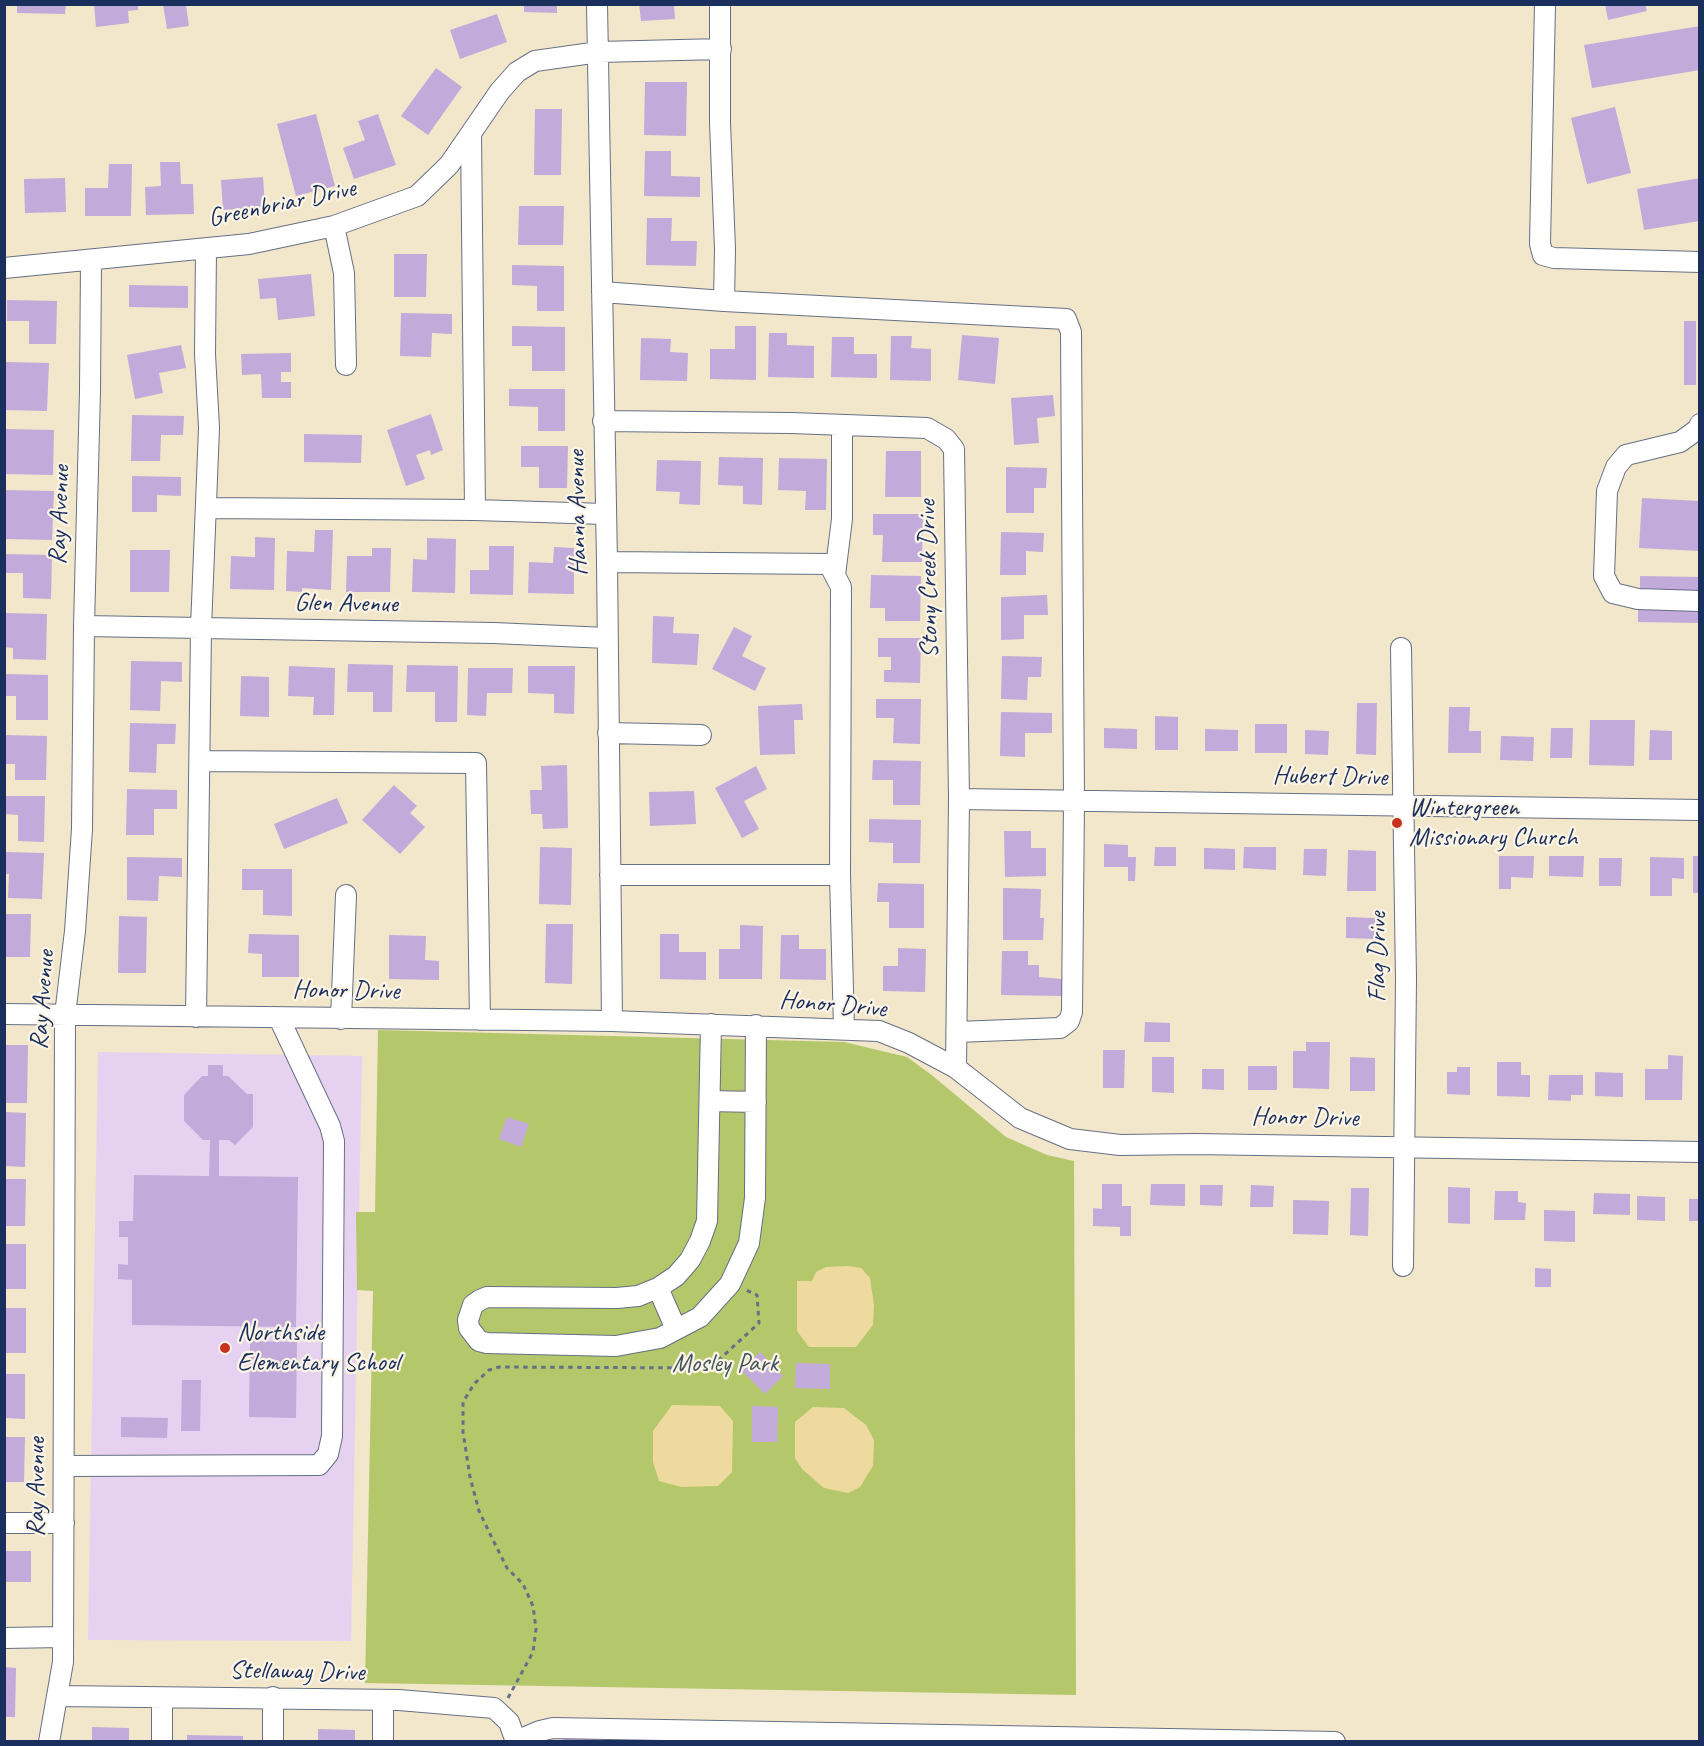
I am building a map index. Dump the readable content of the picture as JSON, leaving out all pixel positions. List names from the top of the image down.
{
  "streets": {
    "street": [
      "Greenbriar Drive",
      "Hanna Avenue",
      "Ray Avenue",
      "Stony Creek Drive",
      "Glen Avenue",
      "Hubert Drive",
      "Flag Drive",
      "Honor Drive",
      "Stellaway Drive"
    ]
  },
  "crossings": [
    ["Greenbriar Drive", "Hanna Avenue"],
    ["Greenbriar Drive", "Ray Avenue"],
    ["Hanna Avenue", "Stony Creek Drive"],
    ["Hanna Avenue", "Glen Avenue"],
    ["Hanna Avenue", "Honor Drive"],
    ["Ray Avenue", "Glen Avenue"],
    ["Ray Avenue", "Honor Drive"],
    ["Ray Avenue", "Stellaway Drive"],
    ["Stony Creek Drive", "Hubert Drive"],
    ["Stony Creek Drive", "Honor Drive"],
    ["Hubert Drive", "Flag Drive"],
    ["Flag Drive", "Honor Drive"]
  ],
  "parks": ["Mosley Park"],
  "places": ["Wintergreen Missionary Church", "Northside Elementary School"]
}
